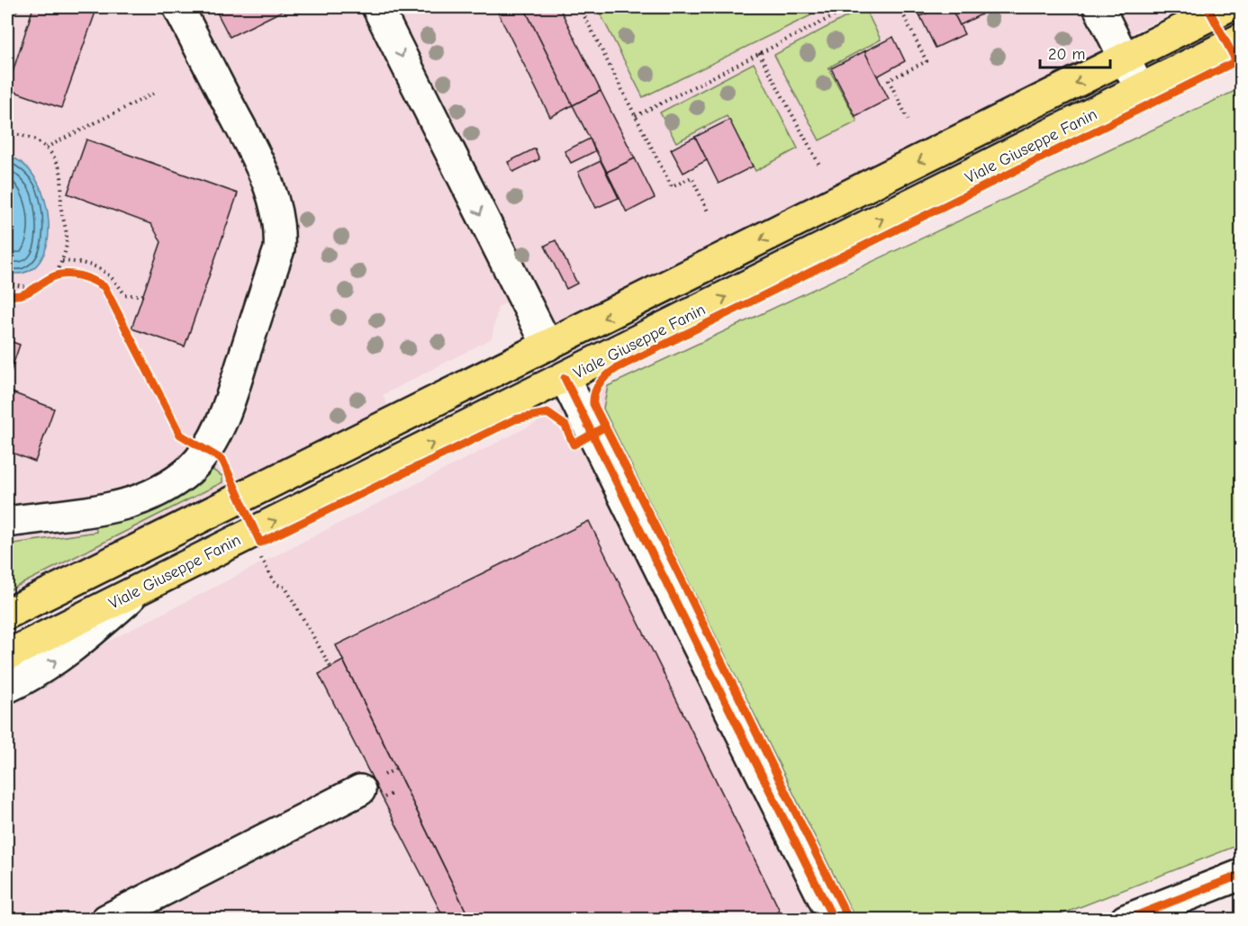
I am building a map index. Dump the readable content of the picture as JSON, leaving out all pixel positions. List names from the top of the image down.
{
  "streets": {
    "main road": ["Viale Giuseppe Fanin"]
  },
  "scale_bar": "20 m"
}
